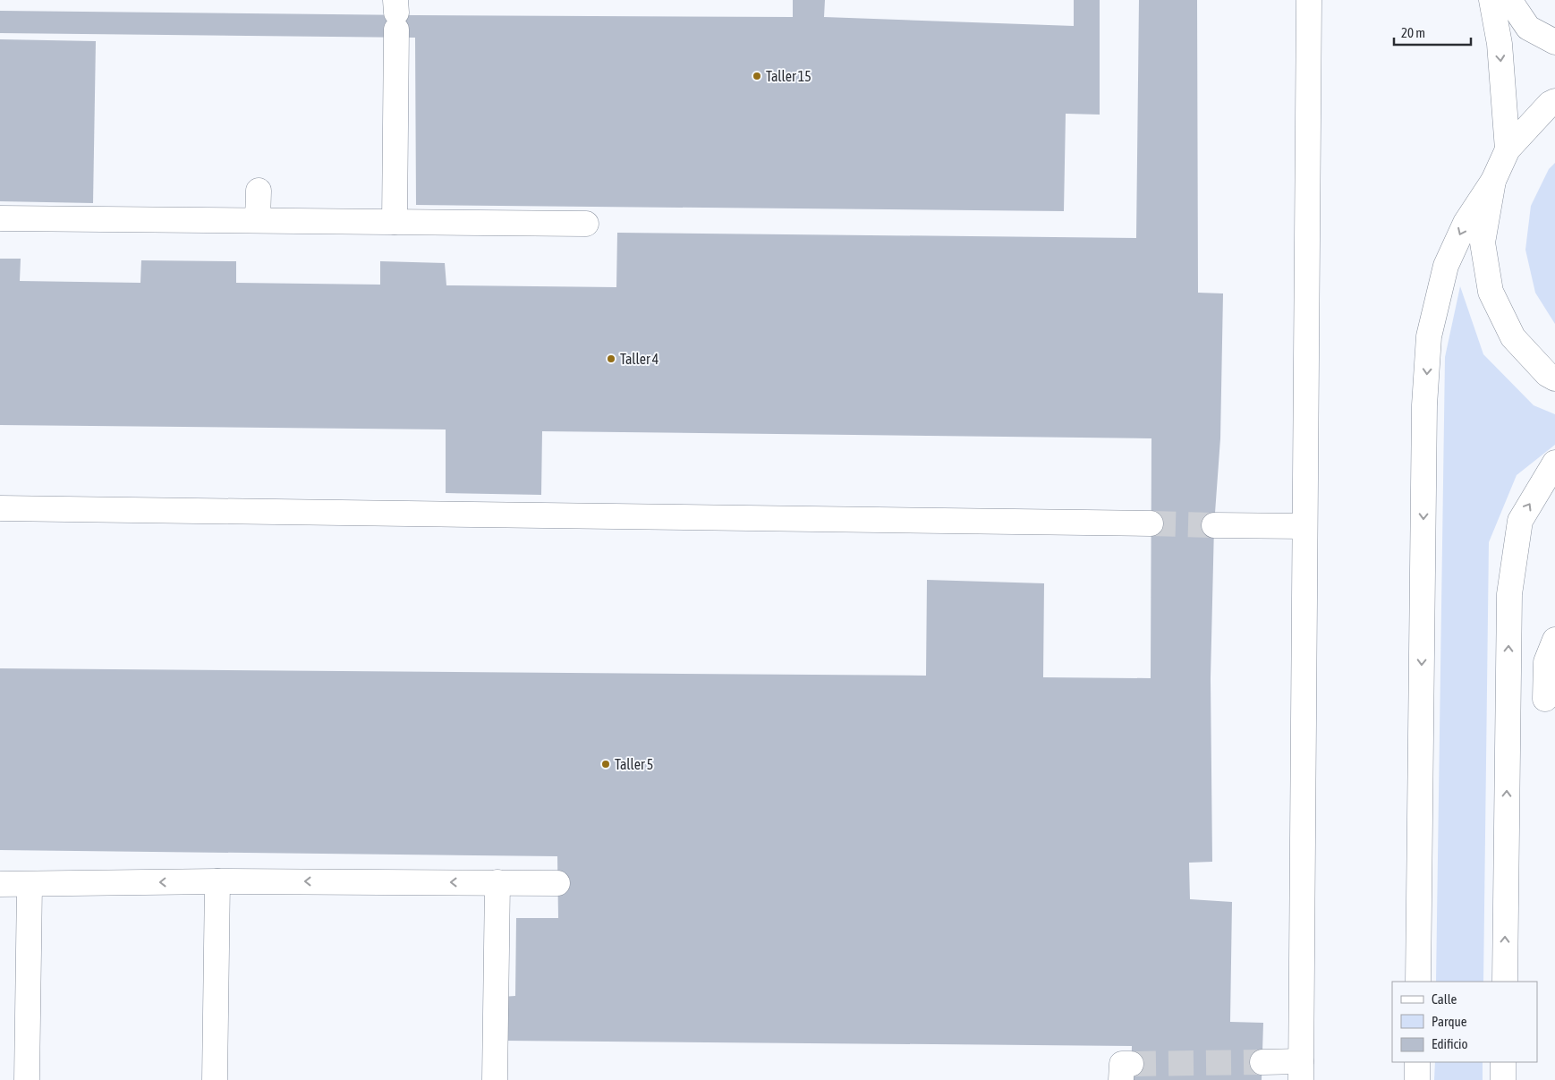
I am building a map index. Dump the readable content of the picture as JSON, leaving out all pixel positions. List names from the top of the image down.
{
  "places": ["Taller 15", "Taller 4", "Taller 5"],
  "legend": ["Calle", "Parque", "Edificio"],
  "scale_bar": "20 m"
}
